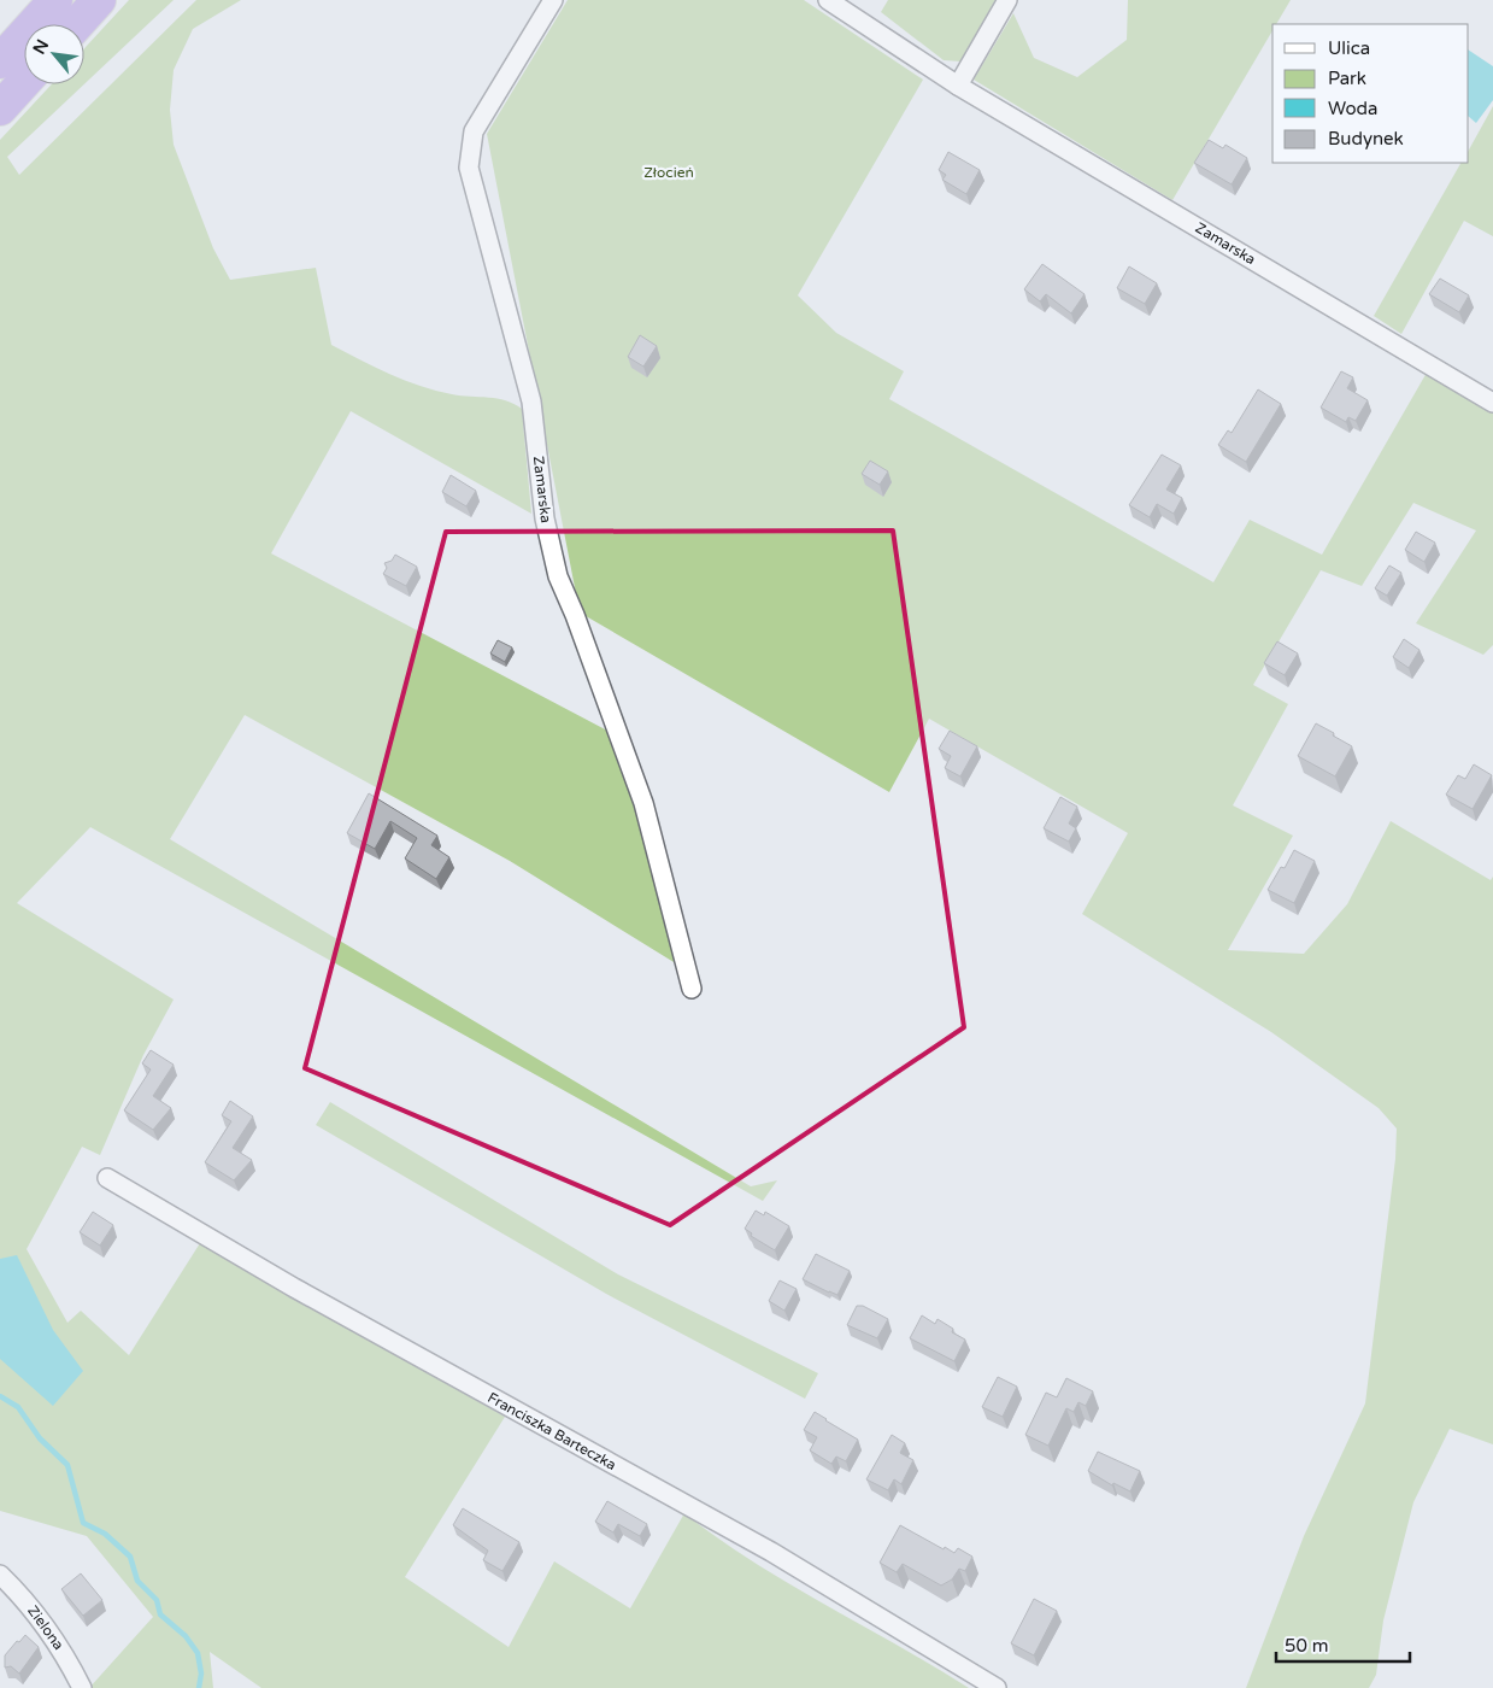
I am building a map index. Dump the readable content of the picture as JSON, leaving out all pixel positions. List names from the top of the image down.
{
  "streets": {
    "street": ["Zamarska", "Franciszka Barteczka", "Zielona"]
  },
  "parks": ["Złocień"],
  "legend": [
    "Ulica",
    "Park",
    "Woda",
    "Budynek"
  ],
  "scale_bar": "50 m",
  "north": "top left"
}
